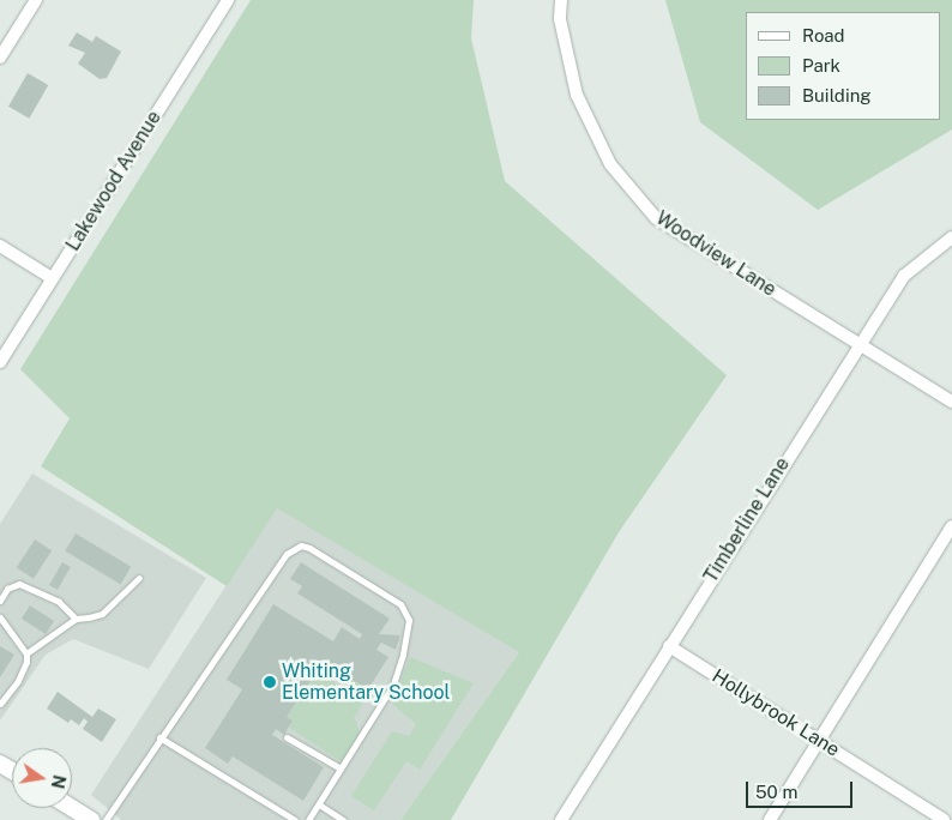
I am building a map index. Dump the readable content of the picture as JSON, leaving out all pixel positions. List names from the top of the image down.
{
  "streets": {
    "street": [
      "Lakewood Avenue",
      "Woodview Lane",
      "Timberline Lane",
      "Hollybrook Lane"
    ]
  },
  "crossings": [
    ["Woodview Lane", "Timberline Lane"],
    ["Timberline Lane", "Hollybrook Lane"]
  ],
  "places": ["Whiting Elementary School"],
  "legend": ["Road", "Park", "Building"],
  "scale_bar": "50 m",
  "north": "right"
}
